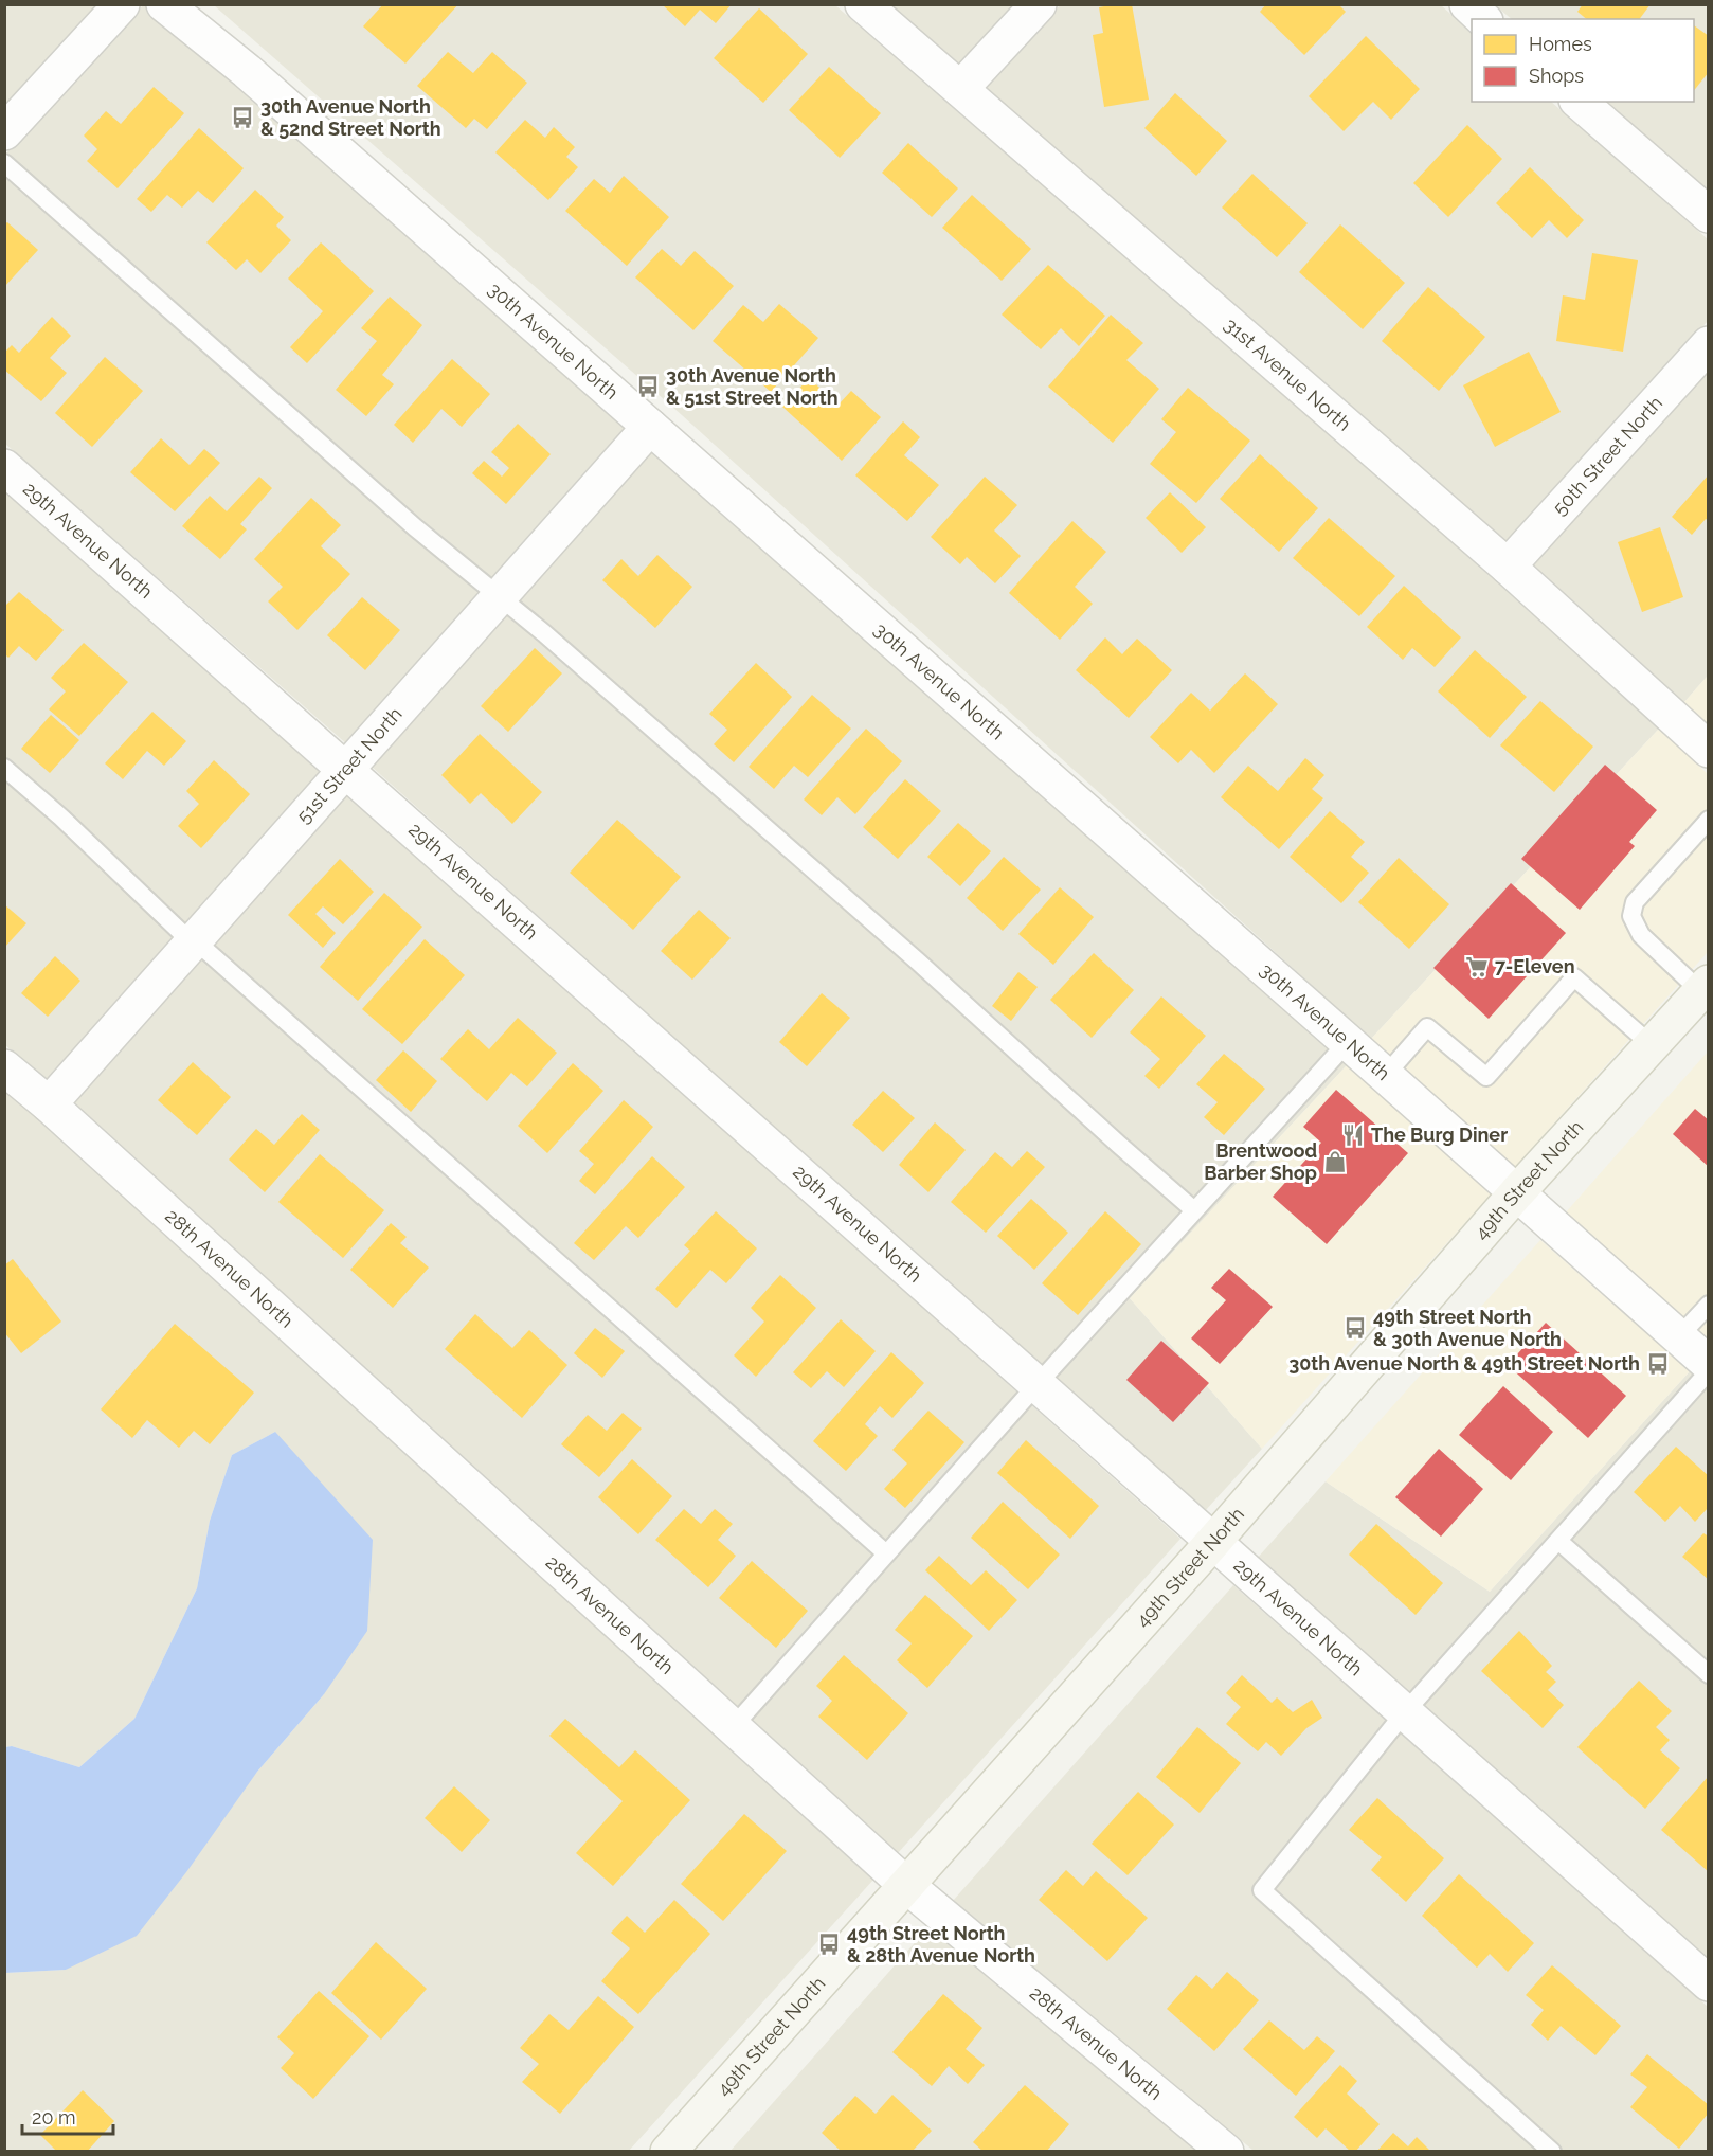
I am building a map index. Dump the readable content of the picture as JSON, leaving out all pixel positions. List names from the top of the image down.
{
  "streets": {
    "main road": ["49th Street North"],
    "street": [
      "30th Avenue North",
      "31st Avenue North",
      "50th Street North",
      "29th Avenue North",
      "51st Street North",
      "28th Avenue North"
    ]
  },
  "crossings": [
    ["30th Avenue North", "51st Street North"],
    ["30th Avenue North", "49th Street North"],
    ["31st Avenue North", "50th Street North"],
    ["29th Avenue North", "51st Street North"],
    ["29th Avenue North", "49th Street North"],
    ["51st Street North", "28th Avenue North"],
    ["49th Street North", "28th Avenue North"]
  ],
  "places": {
    "bus stop": [
      "30th Avenue North & 52nd Street North",
      "30th Avenue North & 51st Street North",
      "49th Street North & 30th Avenue North",
      "30th Avenue North & 49th Street North",
      "49th Street North & 28th Avenue North"
    ],
    "supermarket": ["7-Eleven"],
    "restaurant": ["The Burg Diner"],
    "shop": ["Brentwood Barber Shop"]
  },
  "legend": ["Homes", "Shops"],
  "scale_bar": "20 m"
}
